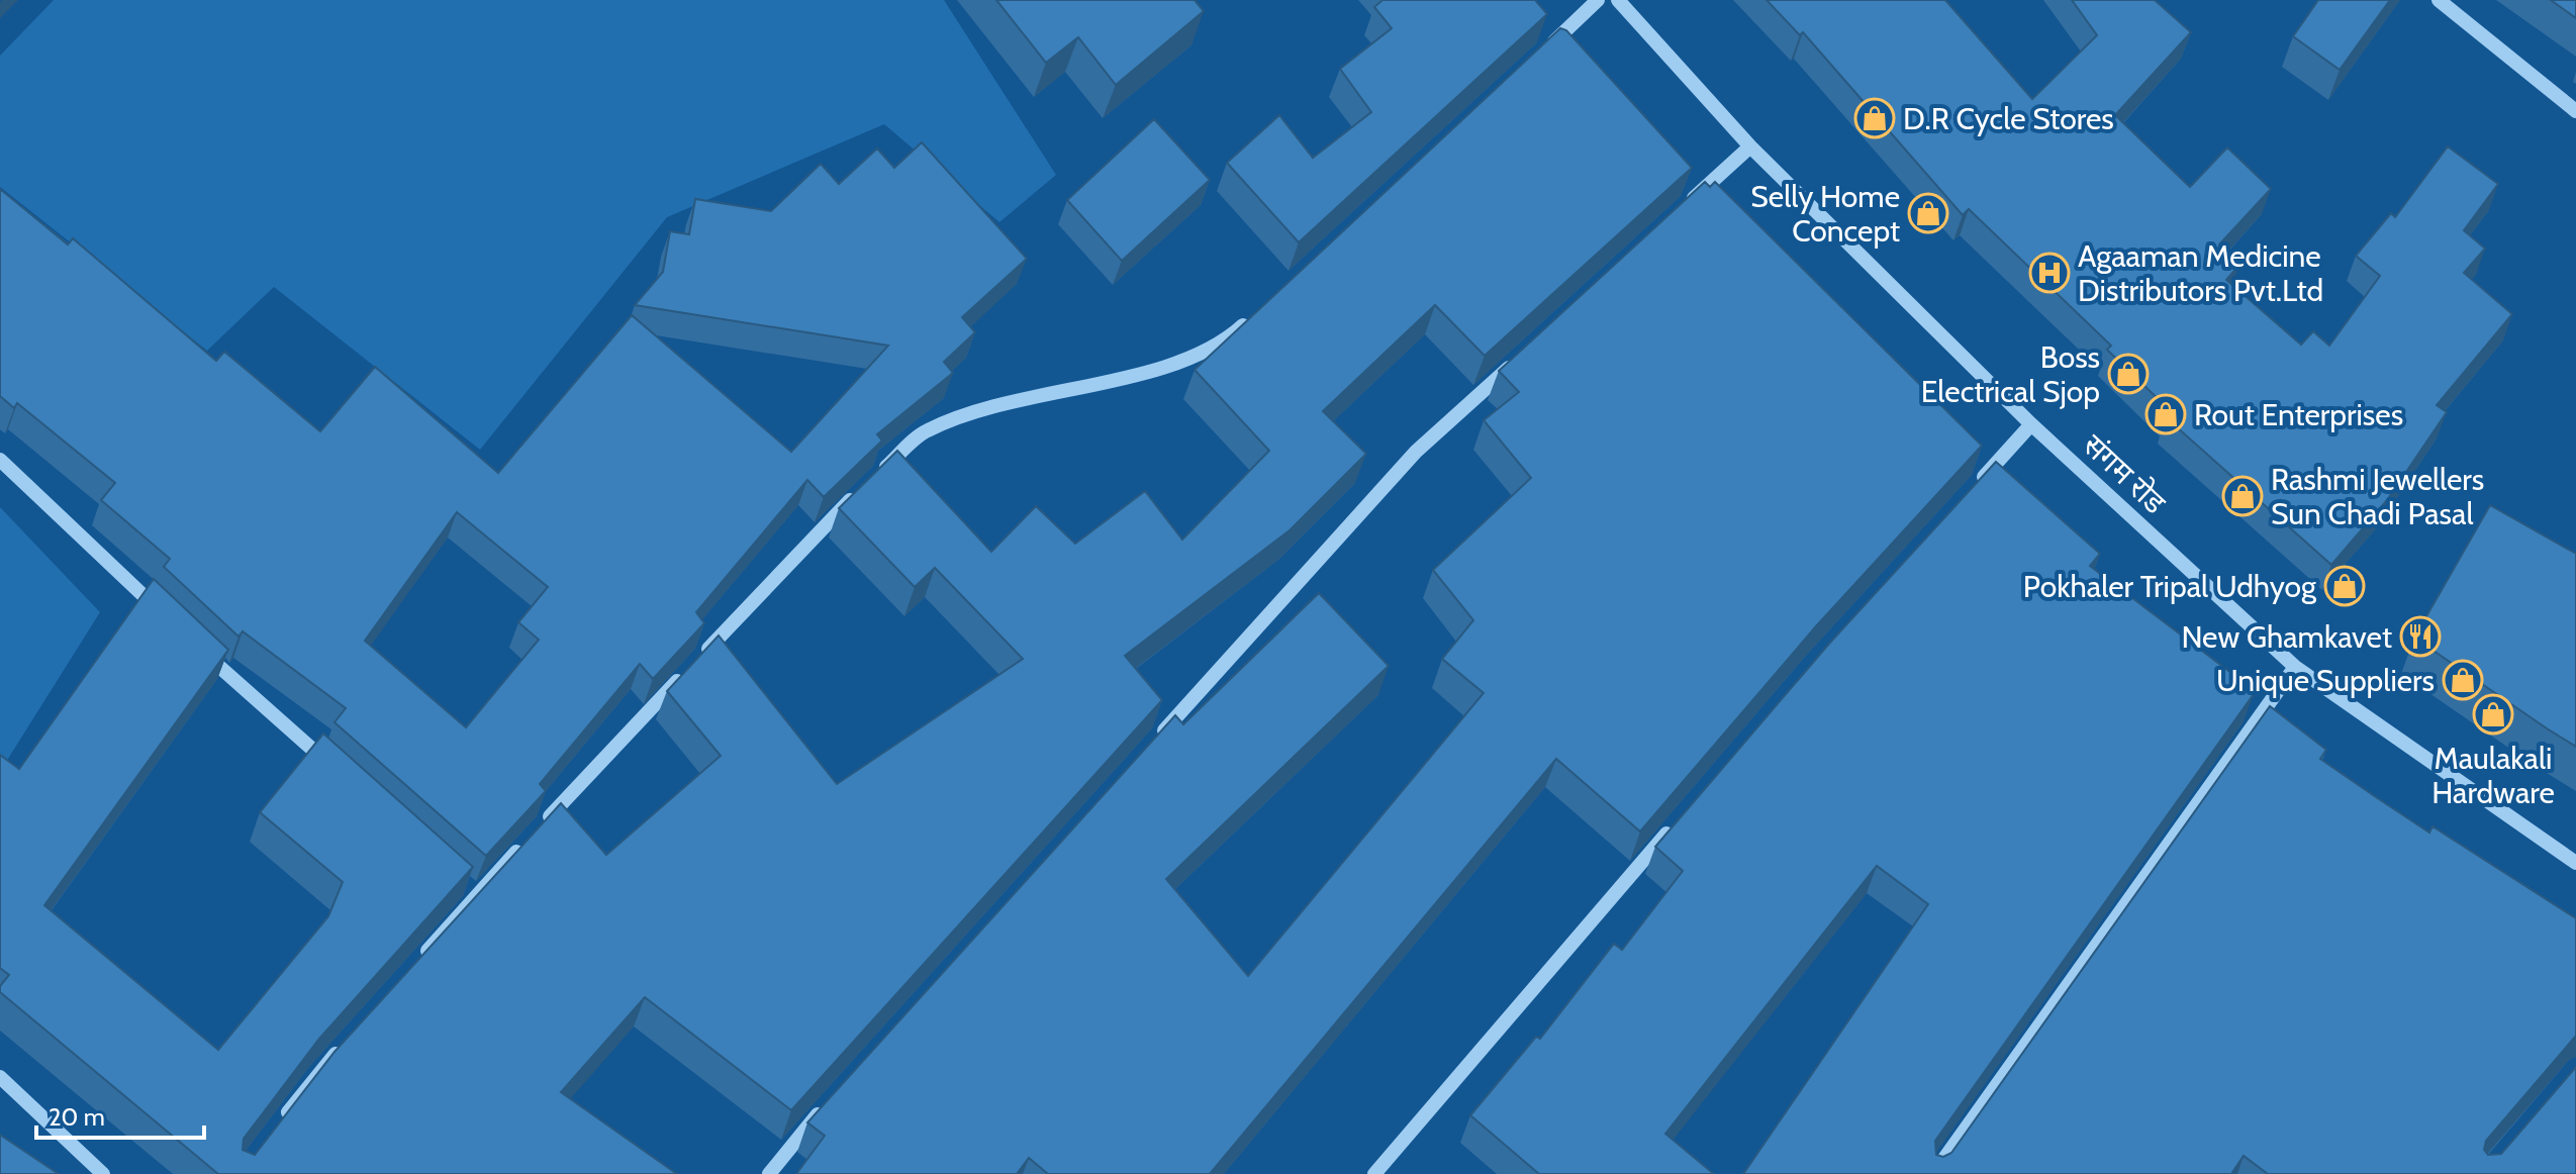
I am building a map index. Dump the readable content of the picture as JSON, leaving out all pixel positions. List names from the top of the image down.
{
  "streets": {
    "street": ["संगम रोड"]
  },
  "places": {
    "shop": [
      "D.R Cycle Stores",
      "Selly Home Concept",
      "Boss Electrical Sjop",
      "Rout Enterprises",
      "Rashmi Jewellers Sun Chadi Pasal",
      "Pokhaler Tripal Udhyog",
      "Unique Suppliers",
      "Maulakali Hardware"
    ],
    "hospital": ["Agaaman Medicine Distributors Pvt.Ltd"],
    "restaurant": ["New Ghamkavet"]
  },
  "scale_bar": "20 m"
}
